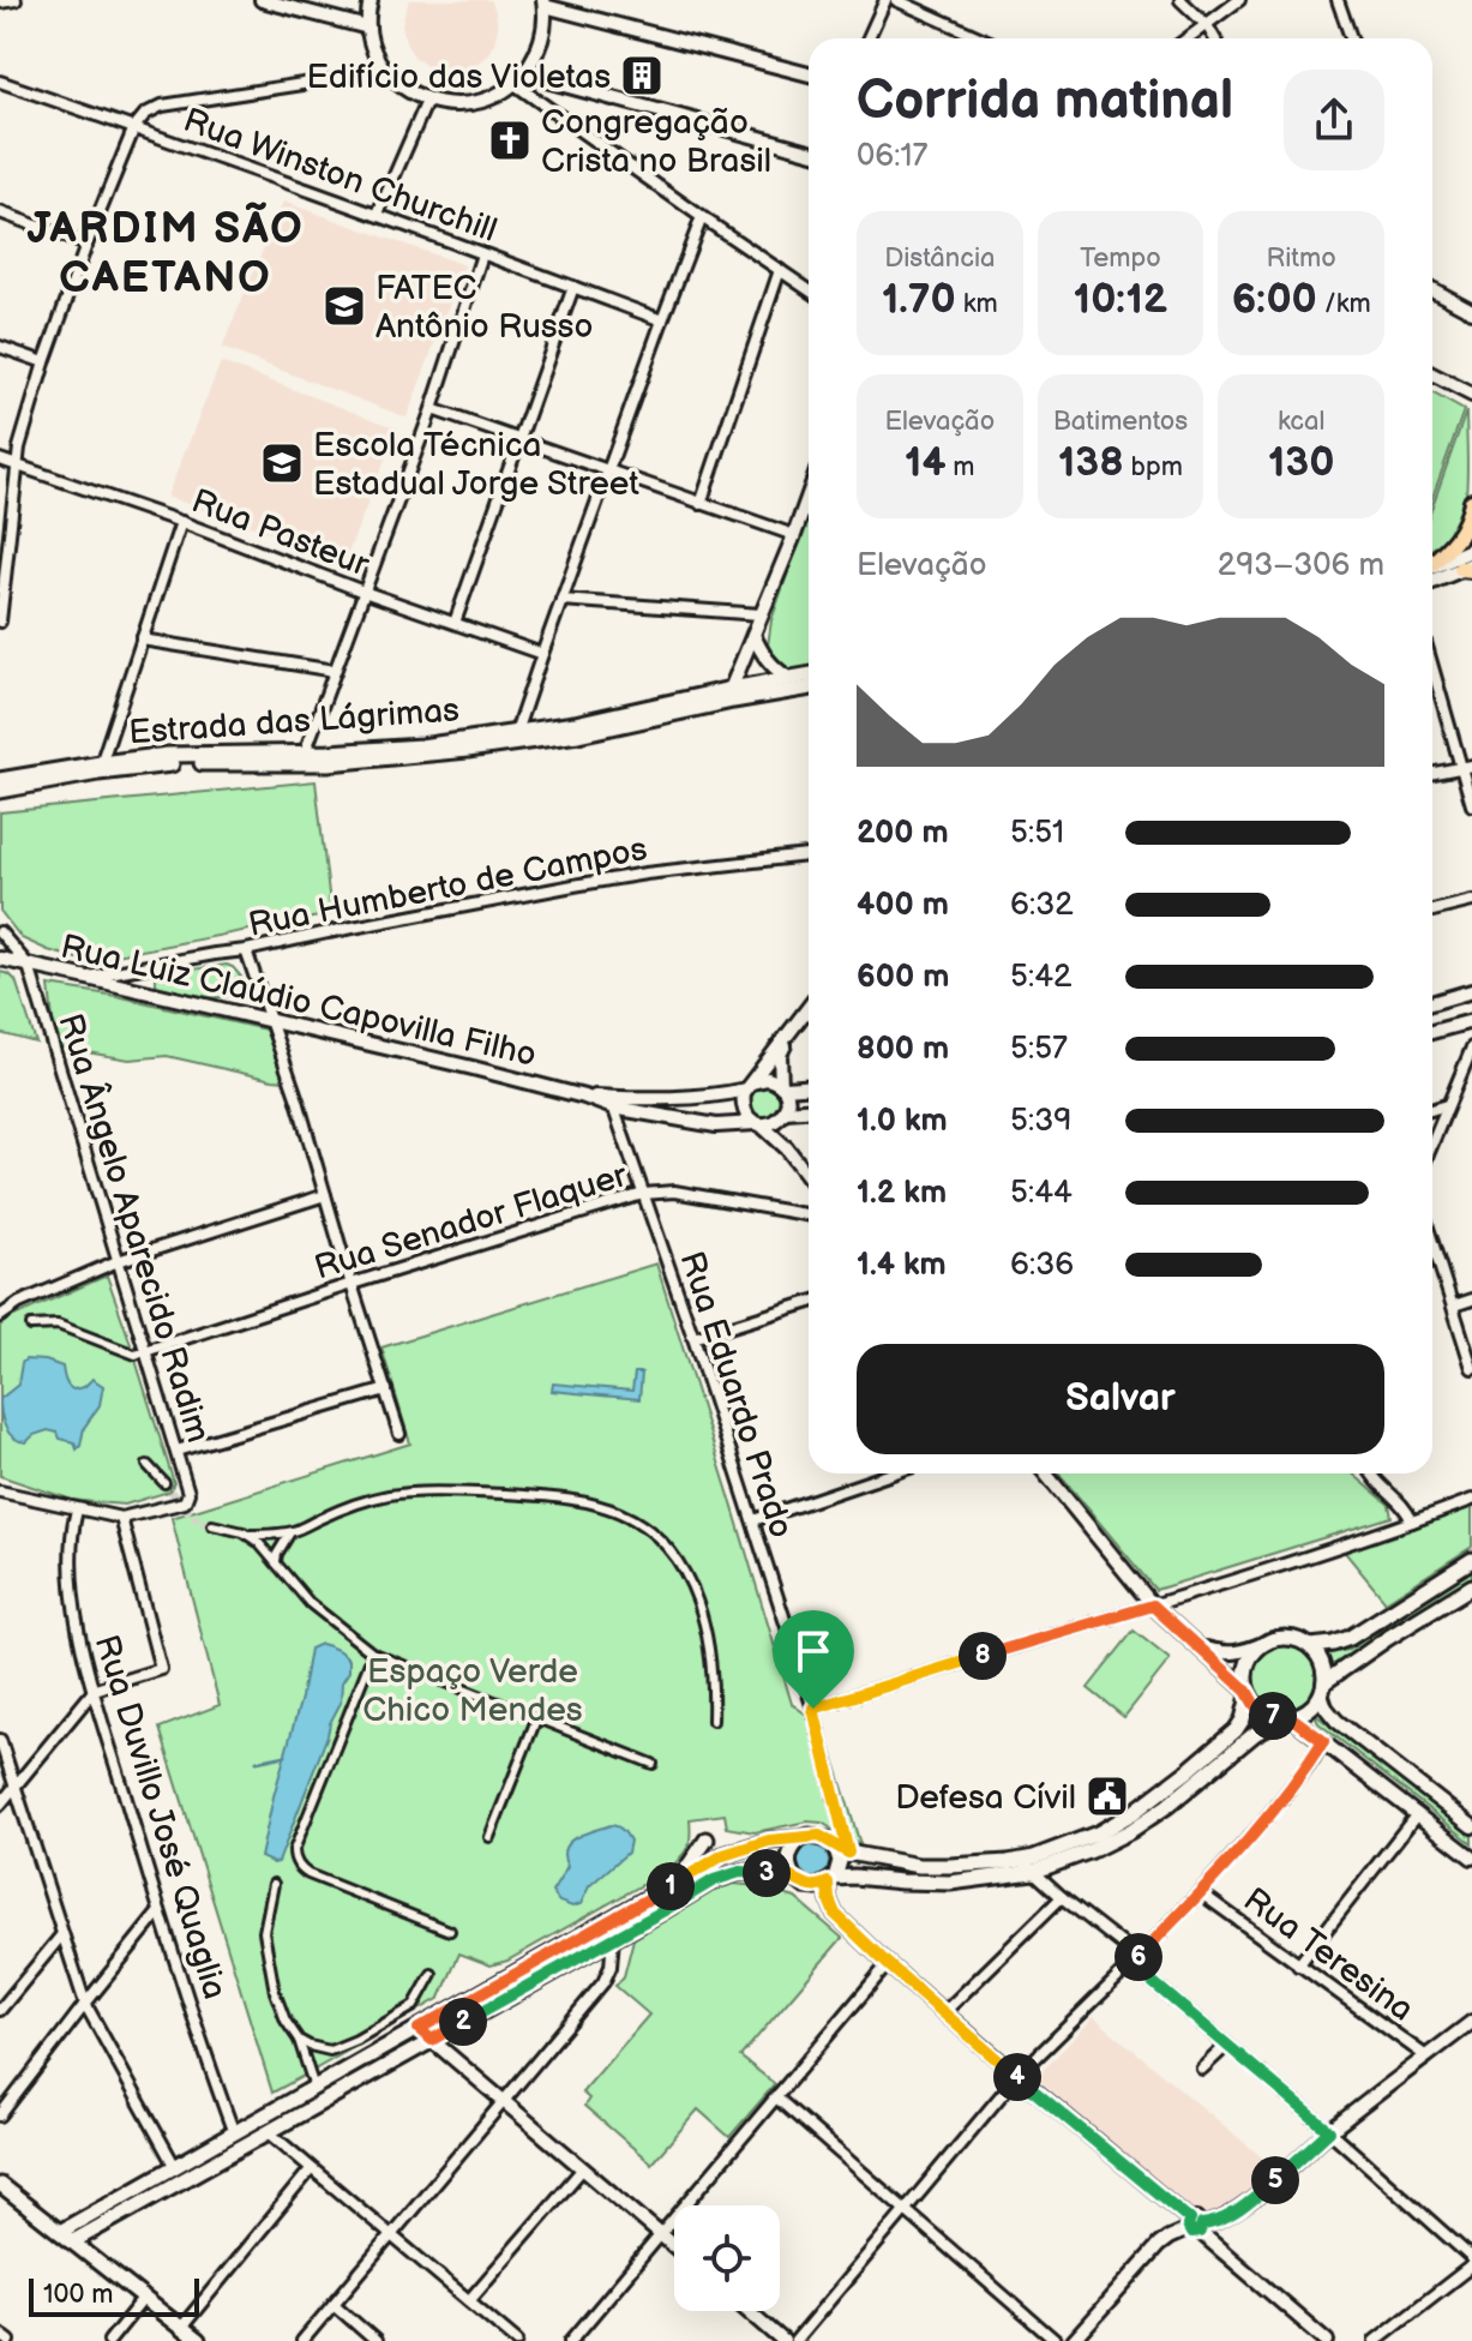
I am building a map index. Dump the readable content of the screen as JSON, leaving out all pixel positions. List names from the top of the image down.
{
  "streets": {
    "main road": ["Estrada das Lágrimas"],
    "street": [
      "Rua Winston Churchill",
      "Rua Pasteur",
      "Rua Humberto de Campos",
      "Rua Luiz Claúdio Capovilla Filho",
      "Rua Senador Flaquer",
      "Rua Ângelo Aparecido Radim",
      "Rua Eduardo Prado",
      "Rua Duvillo José Quaglia",
      "Rua Teresina"
    ]
  },
  "crossings": [
    ["Rua Humberto de Campos", "Rua Luiz Claúdio Capovilla Filho"],
    ["Rua Luiz Claúdio Capovilla Filho", "Rua Ângelo Aparecido Radim"],
    ["Rua Luiz Claúdio Capovilla Filho", "Rua Eduardo Prado"],
    ["Rua Senador Flaquer", "Rua Ângelo Aparecido Radim"],
    ["Rua Senador Flaquer", "Rua Eduardo Prado"]
  ],
  "districts": ["JARDIM SÃO CAETANO"],
  "parks": ["Espaço Verde Chico Mendes"],
  "places": {
    "building": ["Edifício das Violetas"],
    "church": ["Congregação Crista no Brasil"],
    "school or university": ["FATEC Antônio Russo", "Escola Técnica Estadual Jorge Street"],
    "public building": ["Defesa Cívil"]
  },
  "scale_bar": "100 m",
  "page": {
    "heading": ["Corrida matinal", "06:17"],
    "stats": [
      ["Distância", "1.70 km"],
      ["Tempo", "10:12"],
      ["Ritmo", "6:00 /km"],
      ["Elevação", "14 m"],
      ["Batimentos", "138 bpm"],
      ["kcal", "130"]
    ],
    "chart": ["Elevação", "293–306 m"],
    "list": [
      {
        "name": "200 m",
        "note": "5:51"
      },
      {
        "name": "400 m",
        "note": "6:32"
      },
      {
        "name": "600 m",
        "note": "5:42"
      },
      {
        "name": "800 m",
        "note": "5:57"
      },
      {
        "name": "1.0 km",
        "note": "5:39"
      },
      {
        "name": "1.2 km",
        "note": "5:44"
      },
      {
        "name": "1.4 km",
        "note": "6:36"
      }
    ],
    "buttons": "Salvar",
    "pins": [
      "8",
      "7",
      "3",
      "1",
      "6",
      "2",
      "4",
      "5"
    ],
    "scale": "100 m"
  }
}
